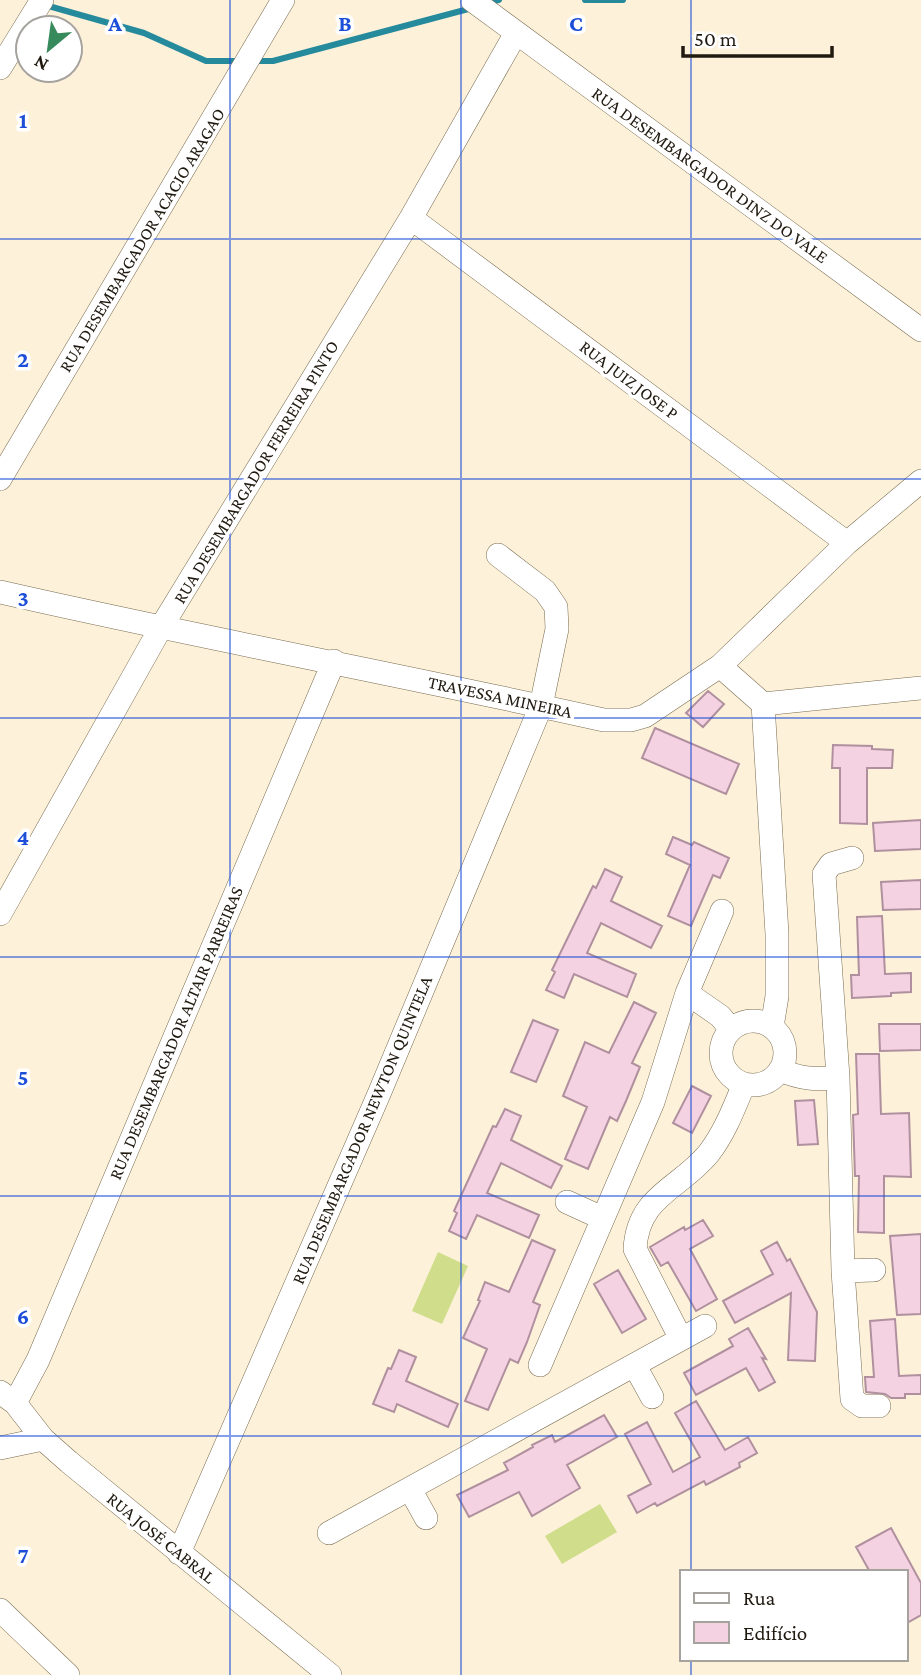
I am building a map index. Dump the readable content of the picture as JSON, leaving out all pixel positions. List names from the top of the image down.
{
  "streets": {
    "street": [
      "RUA DESEMBARGADOR DINZ DO VALE",
      "RUA DESEMBARGADOR ACACIO ARAGAO",
      "RUA JUIZ JOSE P",
      "RUA DESEMBARGADOR FERREIRA PINTO",
      "TRAVESSA MINEIRA",
      "RUA DESEMBARGADOR ALTAIR PARREIRAS",
      "RUA DESEMBARGADOR NEWTON QUINTELA",
      "RUA JOSÉ CABRAL"
    ]
  },
  "crossings": [
    ["RUA DESEMBARGADOR DINZ DO VALE", "RUA DESEMBARGADOR FERREIRA PINTO"],
    ["RUA JUIZ JOSE P", "RUA DESEMBARGADOR FERREIRA PINTO"],
    ["RUA JUIZ JOSE P", "TRAVESSA MINEIRA"],
    ["RUA DESEMBARGADOR FERREIRA PINTO", "TRAVESSA MINEIRA"],
    ["TRAVESSA MINEIRA", "RUA DESEMBARGADOR ALTAIR PARREIRAS"],
    ["TRAVESSA MINEIRA", "RUA DESEMBARGADOR NEWTON QUINTELA"],
    ["RUA DESEMBARGADOR ALTAIR PARREIRAS", "RUA JOSÉ CABRAL"],
    ["RUA DESEMBARGADOR NEWTON QUINTELA", "RUA JOSÉ CABRAL"]
  ],
  "legend": ["Rua", "Edifício"],
  "scale_bar": "50 m",
  "north": "bottom left",
  "grid": {
    "columns": ["A", "B", "C"],
    "rows": [
      "1",
      "2",
      "3",
      "4",
      "5",
      "6",
      "7"
    ]
  }
}
